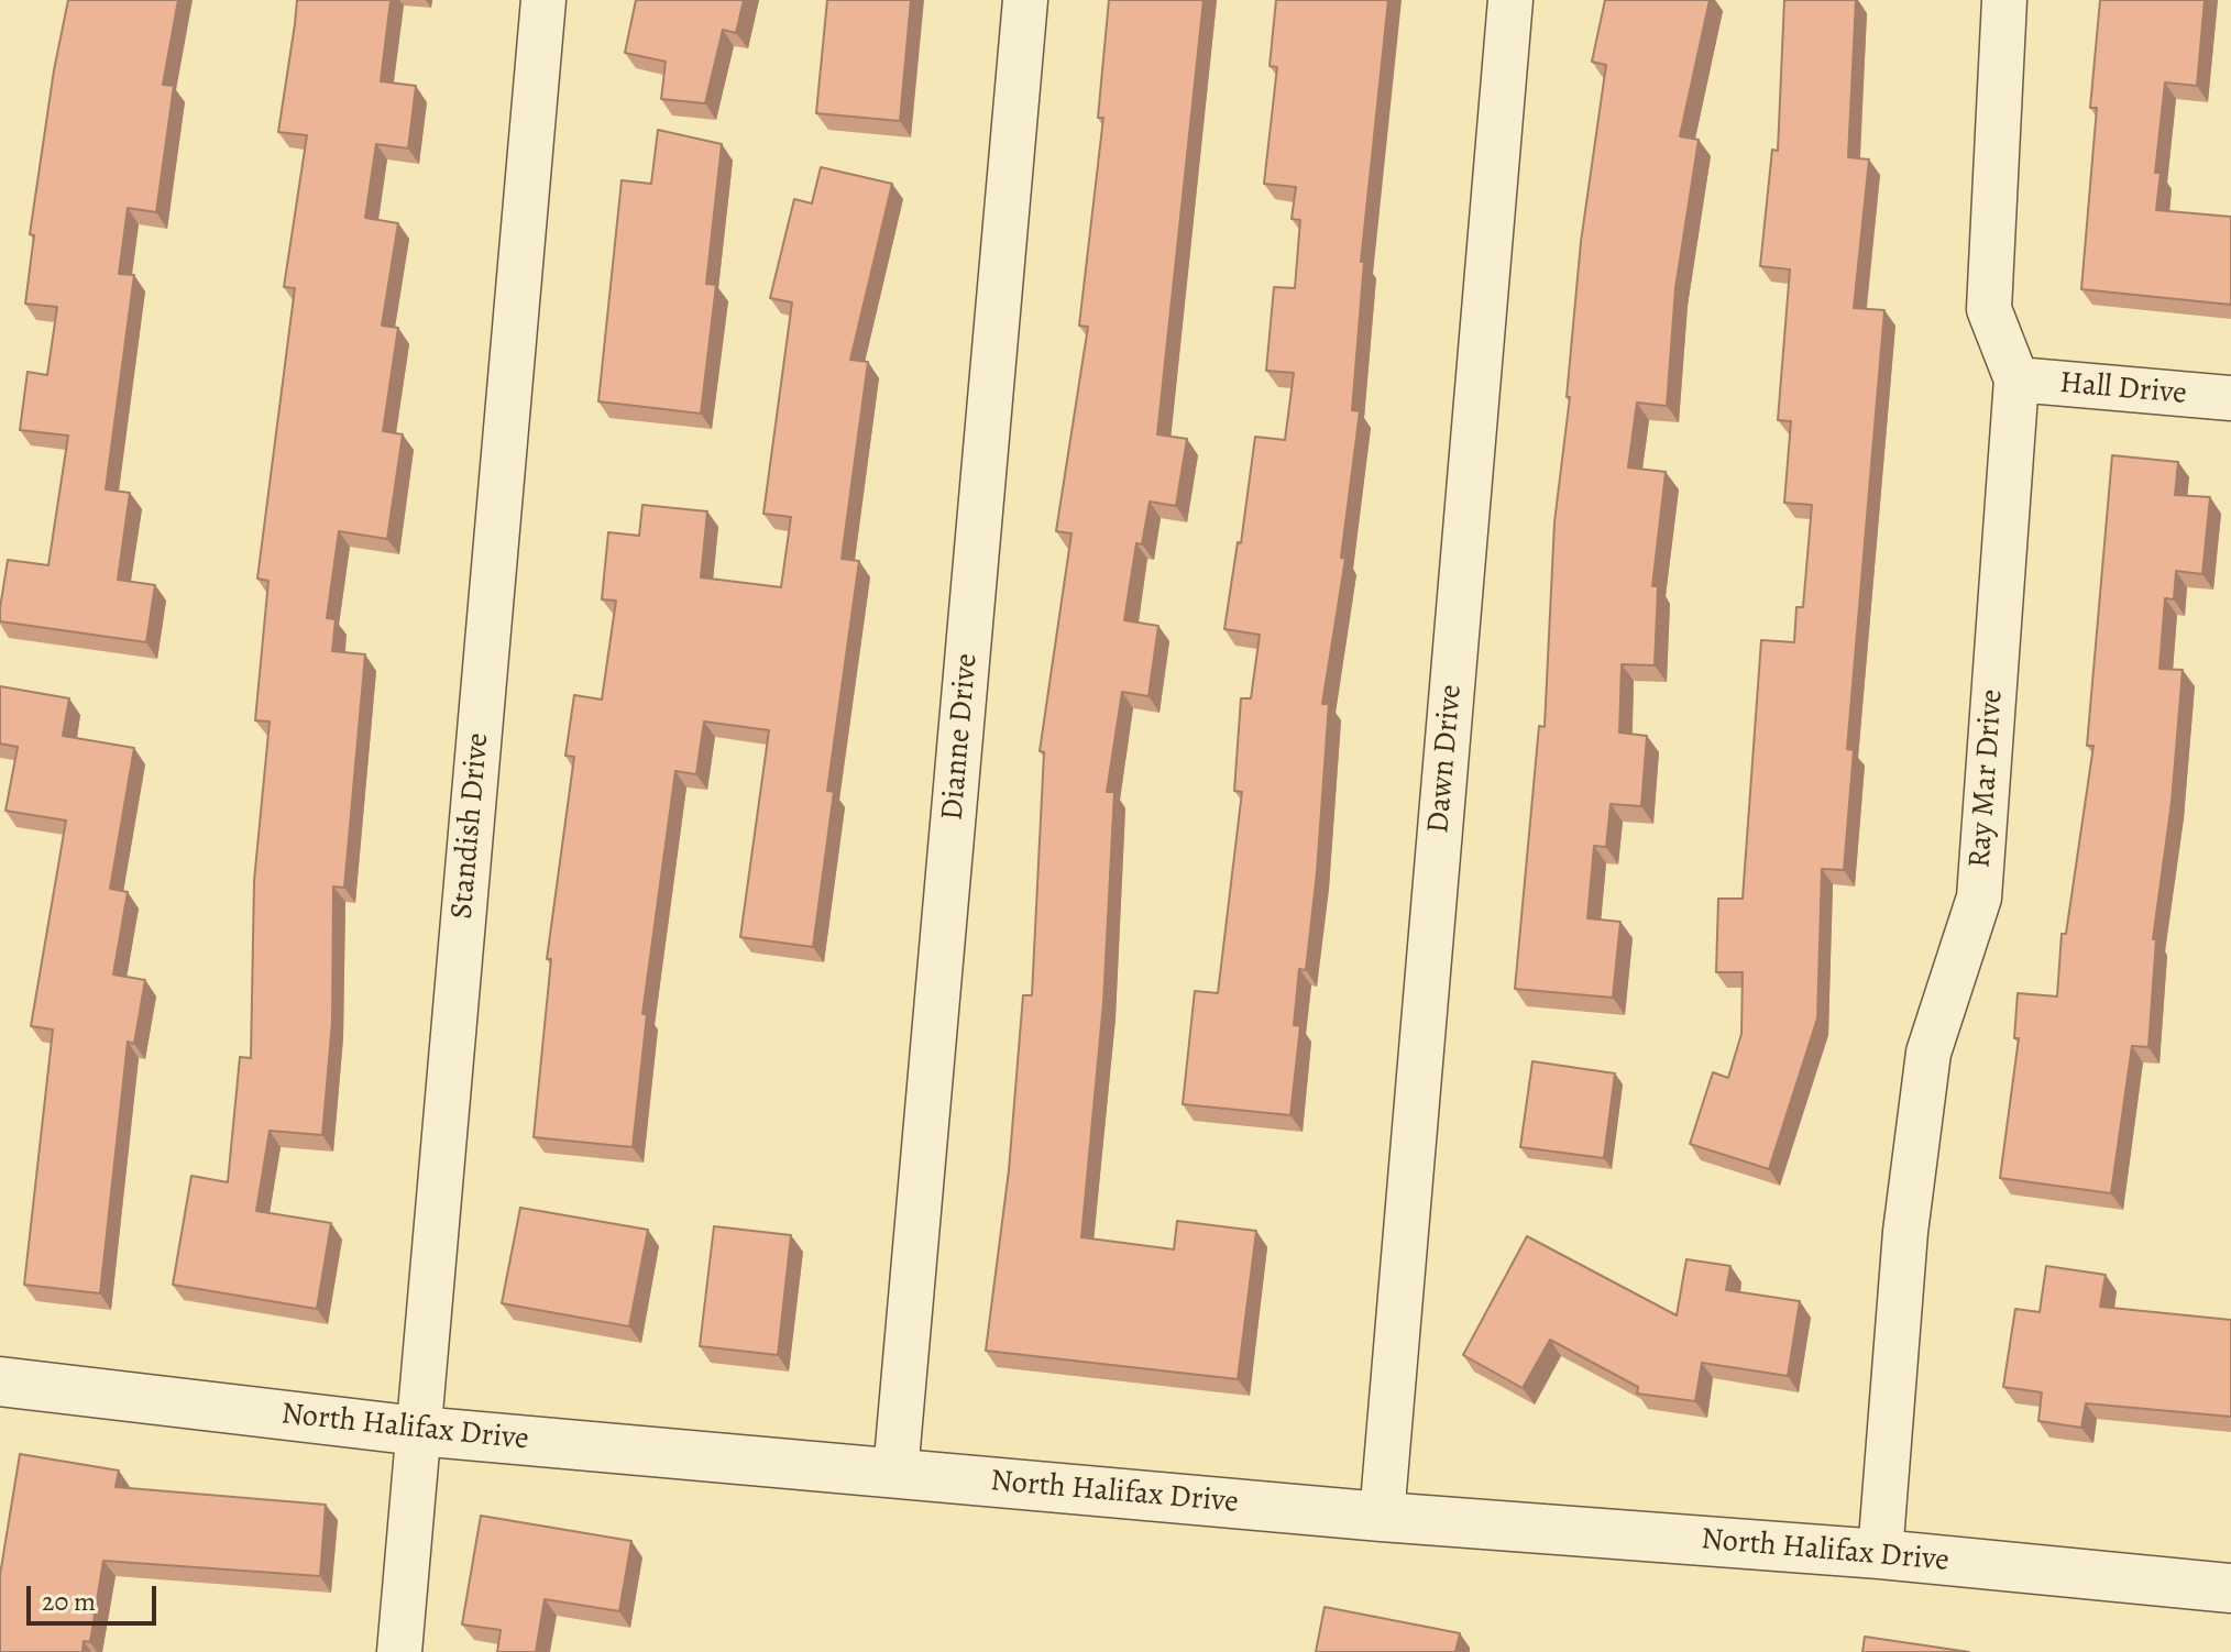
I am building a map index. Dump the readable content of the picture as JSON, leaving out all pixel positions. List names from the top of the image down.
{
  "streets": {
    "street": [
      "Hall Drive",
      "Dianne Drive",
      "Dawn Drive",
      "Ray Mar Drive",
      "Standish Drive",
      "North Halifax Drive"
    ]
  },
  "crossings": [
    ["Hall Drive", "Ray Mar Drive"],
    ["Dianne Drive", "North Halifax Drive"],
    ["Dawn Drive", "North Halifax Drive"],
    ["Ray Mar Drive", "North Halifax Drive"],
    ["Standish Drive", "North Halifax Drive"]
  ],
  "scale_bar": "20 m"
}
